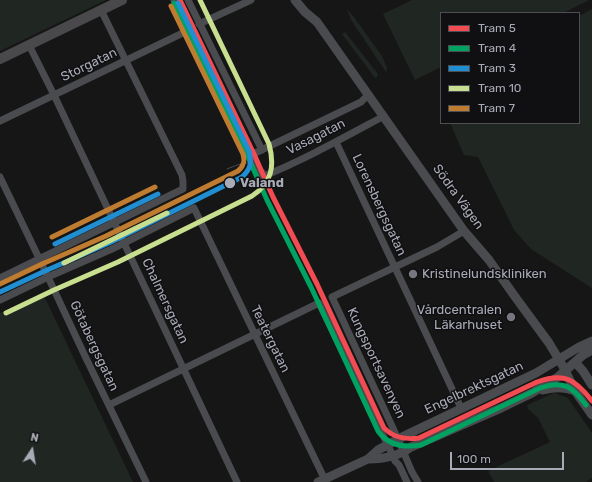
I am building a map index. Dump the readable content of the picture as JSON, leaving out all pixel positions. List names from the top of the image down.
{
  "streets": {
    "street": [
      "Storgatan",
      "Vasagatan",
      "Södra Vägen",
      "Lorensbergsgatan",
      "Chalmersgatan",
      "Teatergatan",
      "Götabergsgatan",
      "Kungsportsavenyen",
      "Engelbrektsgatan"
    ]
  },
  "crossings": [
    ["Storgatan", "Chalmersgatan"],
    ["Vasagatan", "Södra Vägen"],
    ["Vasagatan", "Lorensbergsgatan"],
    ["Södra Vägen", "Engelbrektsgatan"],
    ["Lorensbergsgatan", "Kungsportsavenyen"],
    ["Lorensbergsgatan", "Engelbrektsgatan"],
    ["Chalmersgatan", "Teatergatan"],
    ["Teatergatan", "Kungsportsavenyen"],
    ["Teatergatan", "Engelbrektsgatan"],
    ["Kungsportsavenyen", "Engelbrektsgatan"]
  ],
  "places": ["Valand", "Kristinelundskliniken", "Vårdcentralen Läkarhuset"],
  "lines": [
    "tram line 5",
    "tram line 10",
    "tram line 4",
    "tram line 3",
    "tram line 7"
  ],
  "legend": [
    "Tram 5",
    "Tram 4",
    "Tram 3",
    "Tram 10",
    "Tram 7"
  ],
  "scale_bar": "100 m",
  "north": "top"
}
